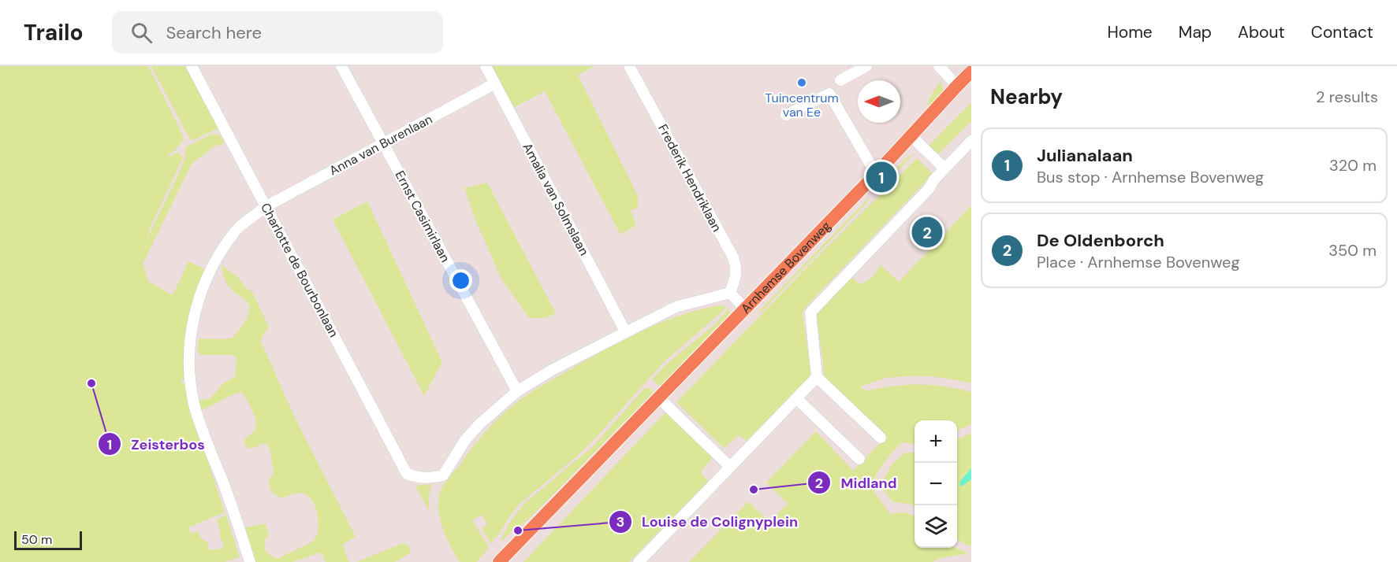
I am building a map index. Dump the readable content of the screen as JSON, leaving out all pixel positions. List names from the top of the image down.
{
  "streets": {
    "main road": ["Arnhemse Bovenweg"],
    "street": [
      "Anna van Burenlaan",
      "Frederik Hendriklaan",
      "Amalia van Solmslaan",
      "Ernst Casimirlaan",
      "Charlotte de Bourbonlaan"
    ]
  },
  "crossings": [
    ["Anna van Burenlaan", "Amalia van Solmslaan"],
    ["Anna van Burenlaan", "Ernst Casimirlaan"],
    ["Anna van Burenlaan", "Charlotte de Bourbonlaan"],
    ["Ernst Casimirlaan", "Charlotte de Bourbonlaan"]
  ],
  "places": [
    "Tuincentrum van Ee",
    "Zeisterbos",
    "Midland",
    "Louise de Colignyplein"
  ],
  "scale_bar": "50 m",
  "north": "left",
  "page": {
    "header": "Trailo",
    "search": "Search here",
    "nav": [
      "Home",
      "Map",
      "About",
      "Contact"
    ],
    "heading": ["Nearby", "2 results"],
    "list": [
      {
        "mark": "1",
        "name": "Julianalaan",
        "note": "Bus stop · Arnhemse Bovenweg",
        "value": "320 m"
      },
      {
        "mark": "2",
        "name": "De Oldenborch",
        "note": "Place · Arnhemse Bovenweg",
        "value": "350 m"
      }
    ],
    "pins": ["1", "2"],
    "map_buttons": ["+", "−"],
    "scale": "50 m"
  }
}
